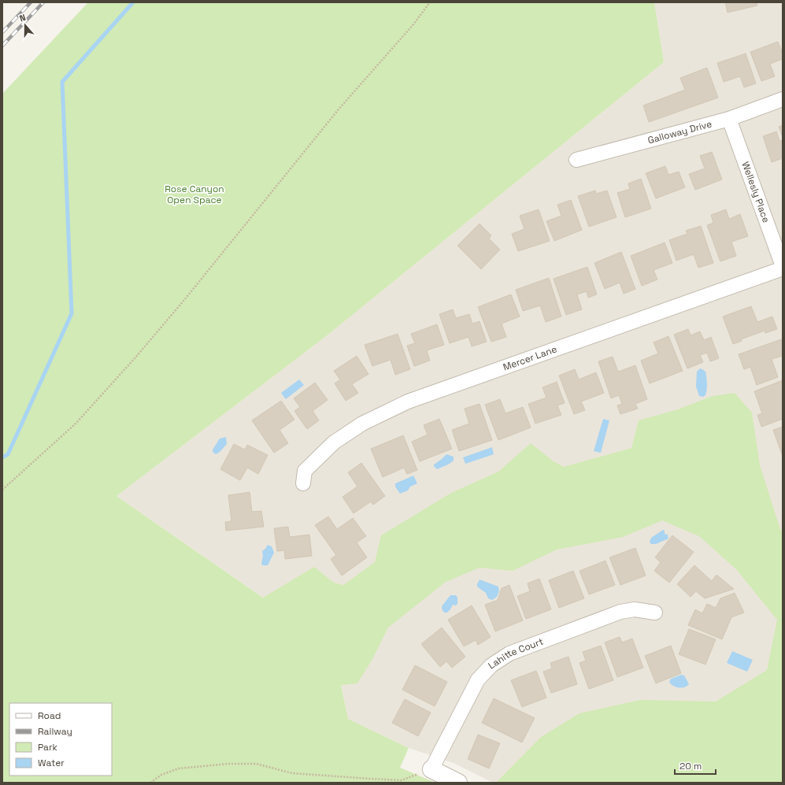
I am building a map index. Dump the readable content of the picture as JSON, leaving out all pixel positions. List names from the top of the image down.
{
  "streets": {
    "street": [
      "Galloway Drive",
      "Wellesly Place",
      "Mercer Lane",
      "Lahitte Court"
    ]
  },
  "crossings": [
    ["Galloway Drive", "Wellesly Place"]
  ],
  "parks": ["Rose Canyon Open Space"],
  "legend": [
    "Road",
    "Railway",
    "Park",
    "Water"
  ],
  "scale_bar": "20 m",
  "north": "top"
}
